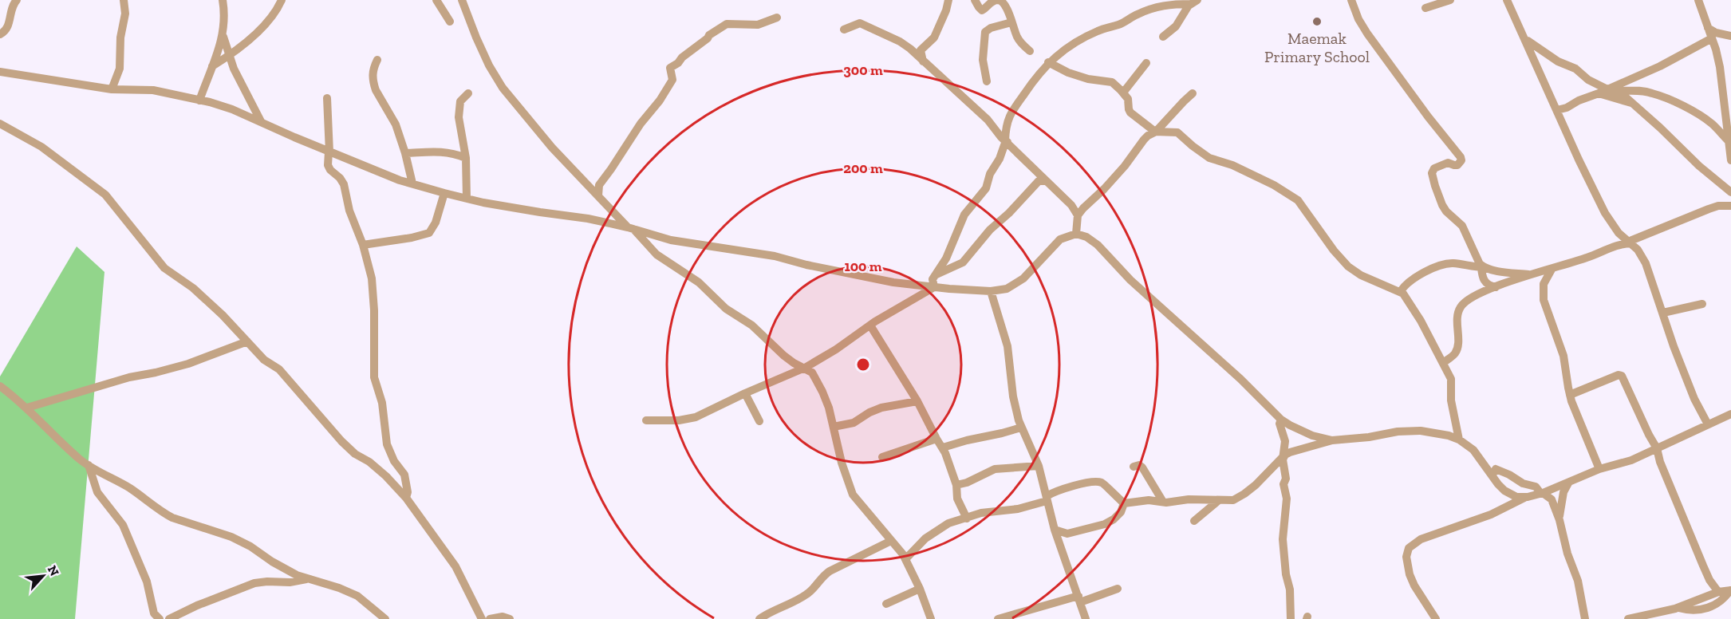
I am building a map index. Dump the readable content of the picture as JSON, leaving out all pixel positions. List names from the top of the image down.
{
  "places": ["Maemak Primary School"],
  "north": "top right",
  "rings": ["300 m", "200 m", "100 m"]
}
